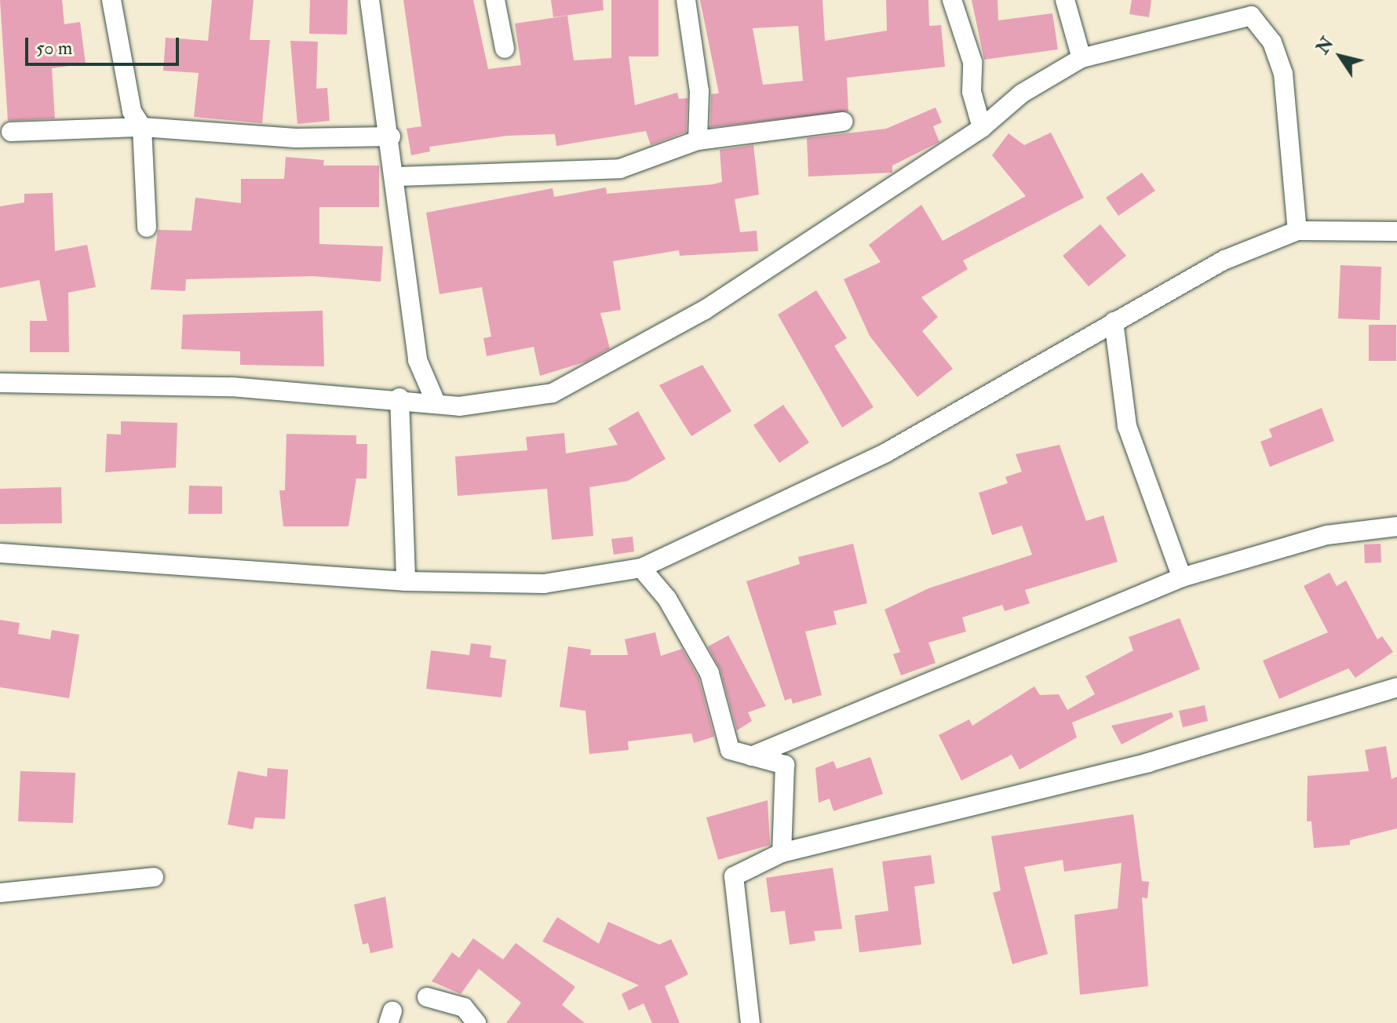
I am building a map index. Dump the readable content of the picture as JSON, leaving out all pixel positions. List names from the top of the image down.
{
  "scale_bar": "50 m",
  "north": "top left"
}
